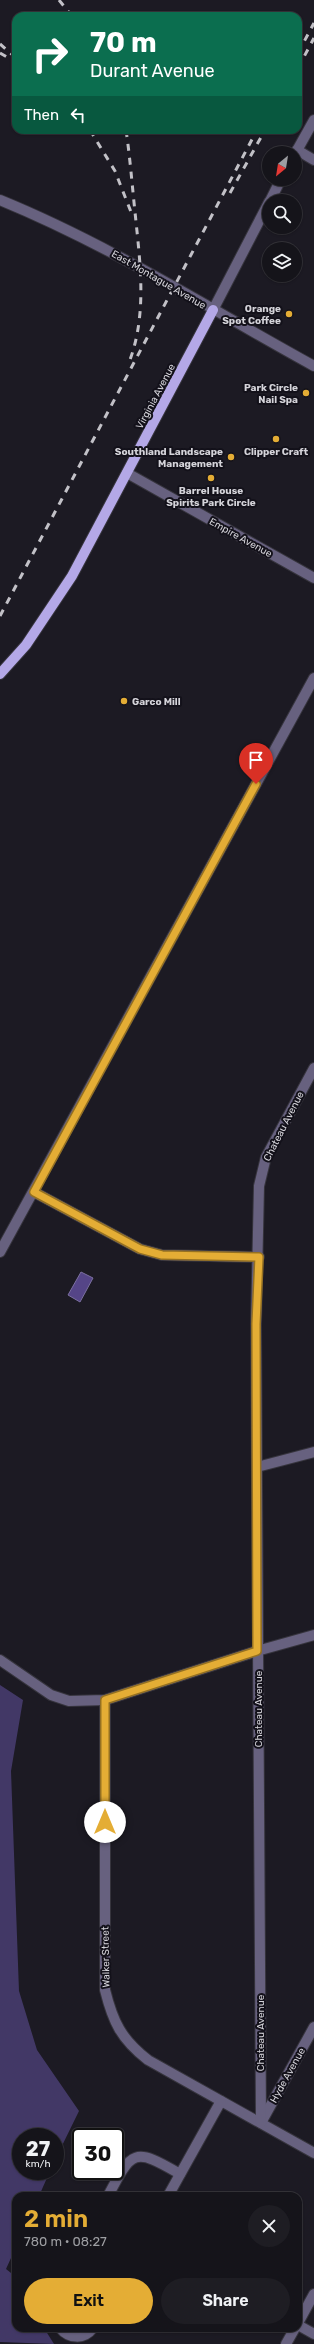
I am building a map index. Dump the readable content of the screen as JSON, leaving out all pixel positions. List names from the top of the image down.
{
  "streets": {
    "main road": ["Virginia Avenue"],
    "street": [
      "East Montague Avenue",
      "Empire Avenue",
      "Chateau Avenue",
      "Walker Street",
      "Hyde Avenue"
    ]
  },
  "crossings": [
    ["East Montague Avenue", "Virginia Avenue"],
    ["Virginia Avenue", "Empire Avenue"],
    ["Chateau Avenue", "Walker Street"],
    ["Chateau Avenue", "Hyde Avenue"],
    ["Walker Street", "Hyde Avenue"]
  ],
  "places": [
    "Orange Spot Coffee",
    "Park Circle Nail Spa",
    "Clipper Craft",
    "Southland Landscape Management",
    "Barrel House Spirits Park Circle",
    "Garco Mill"
  ],
  "north": "bottom left",
  "page": {
    "turn": ["70 m", "Durant Avenue"],
    "then": "Then",
    "speed": "27 km/h",
    "limit": "30",
    "heading": ["2 min", "780 m · 08:27"],
    "buttons": ["Exit", "Share"]
  }
}
